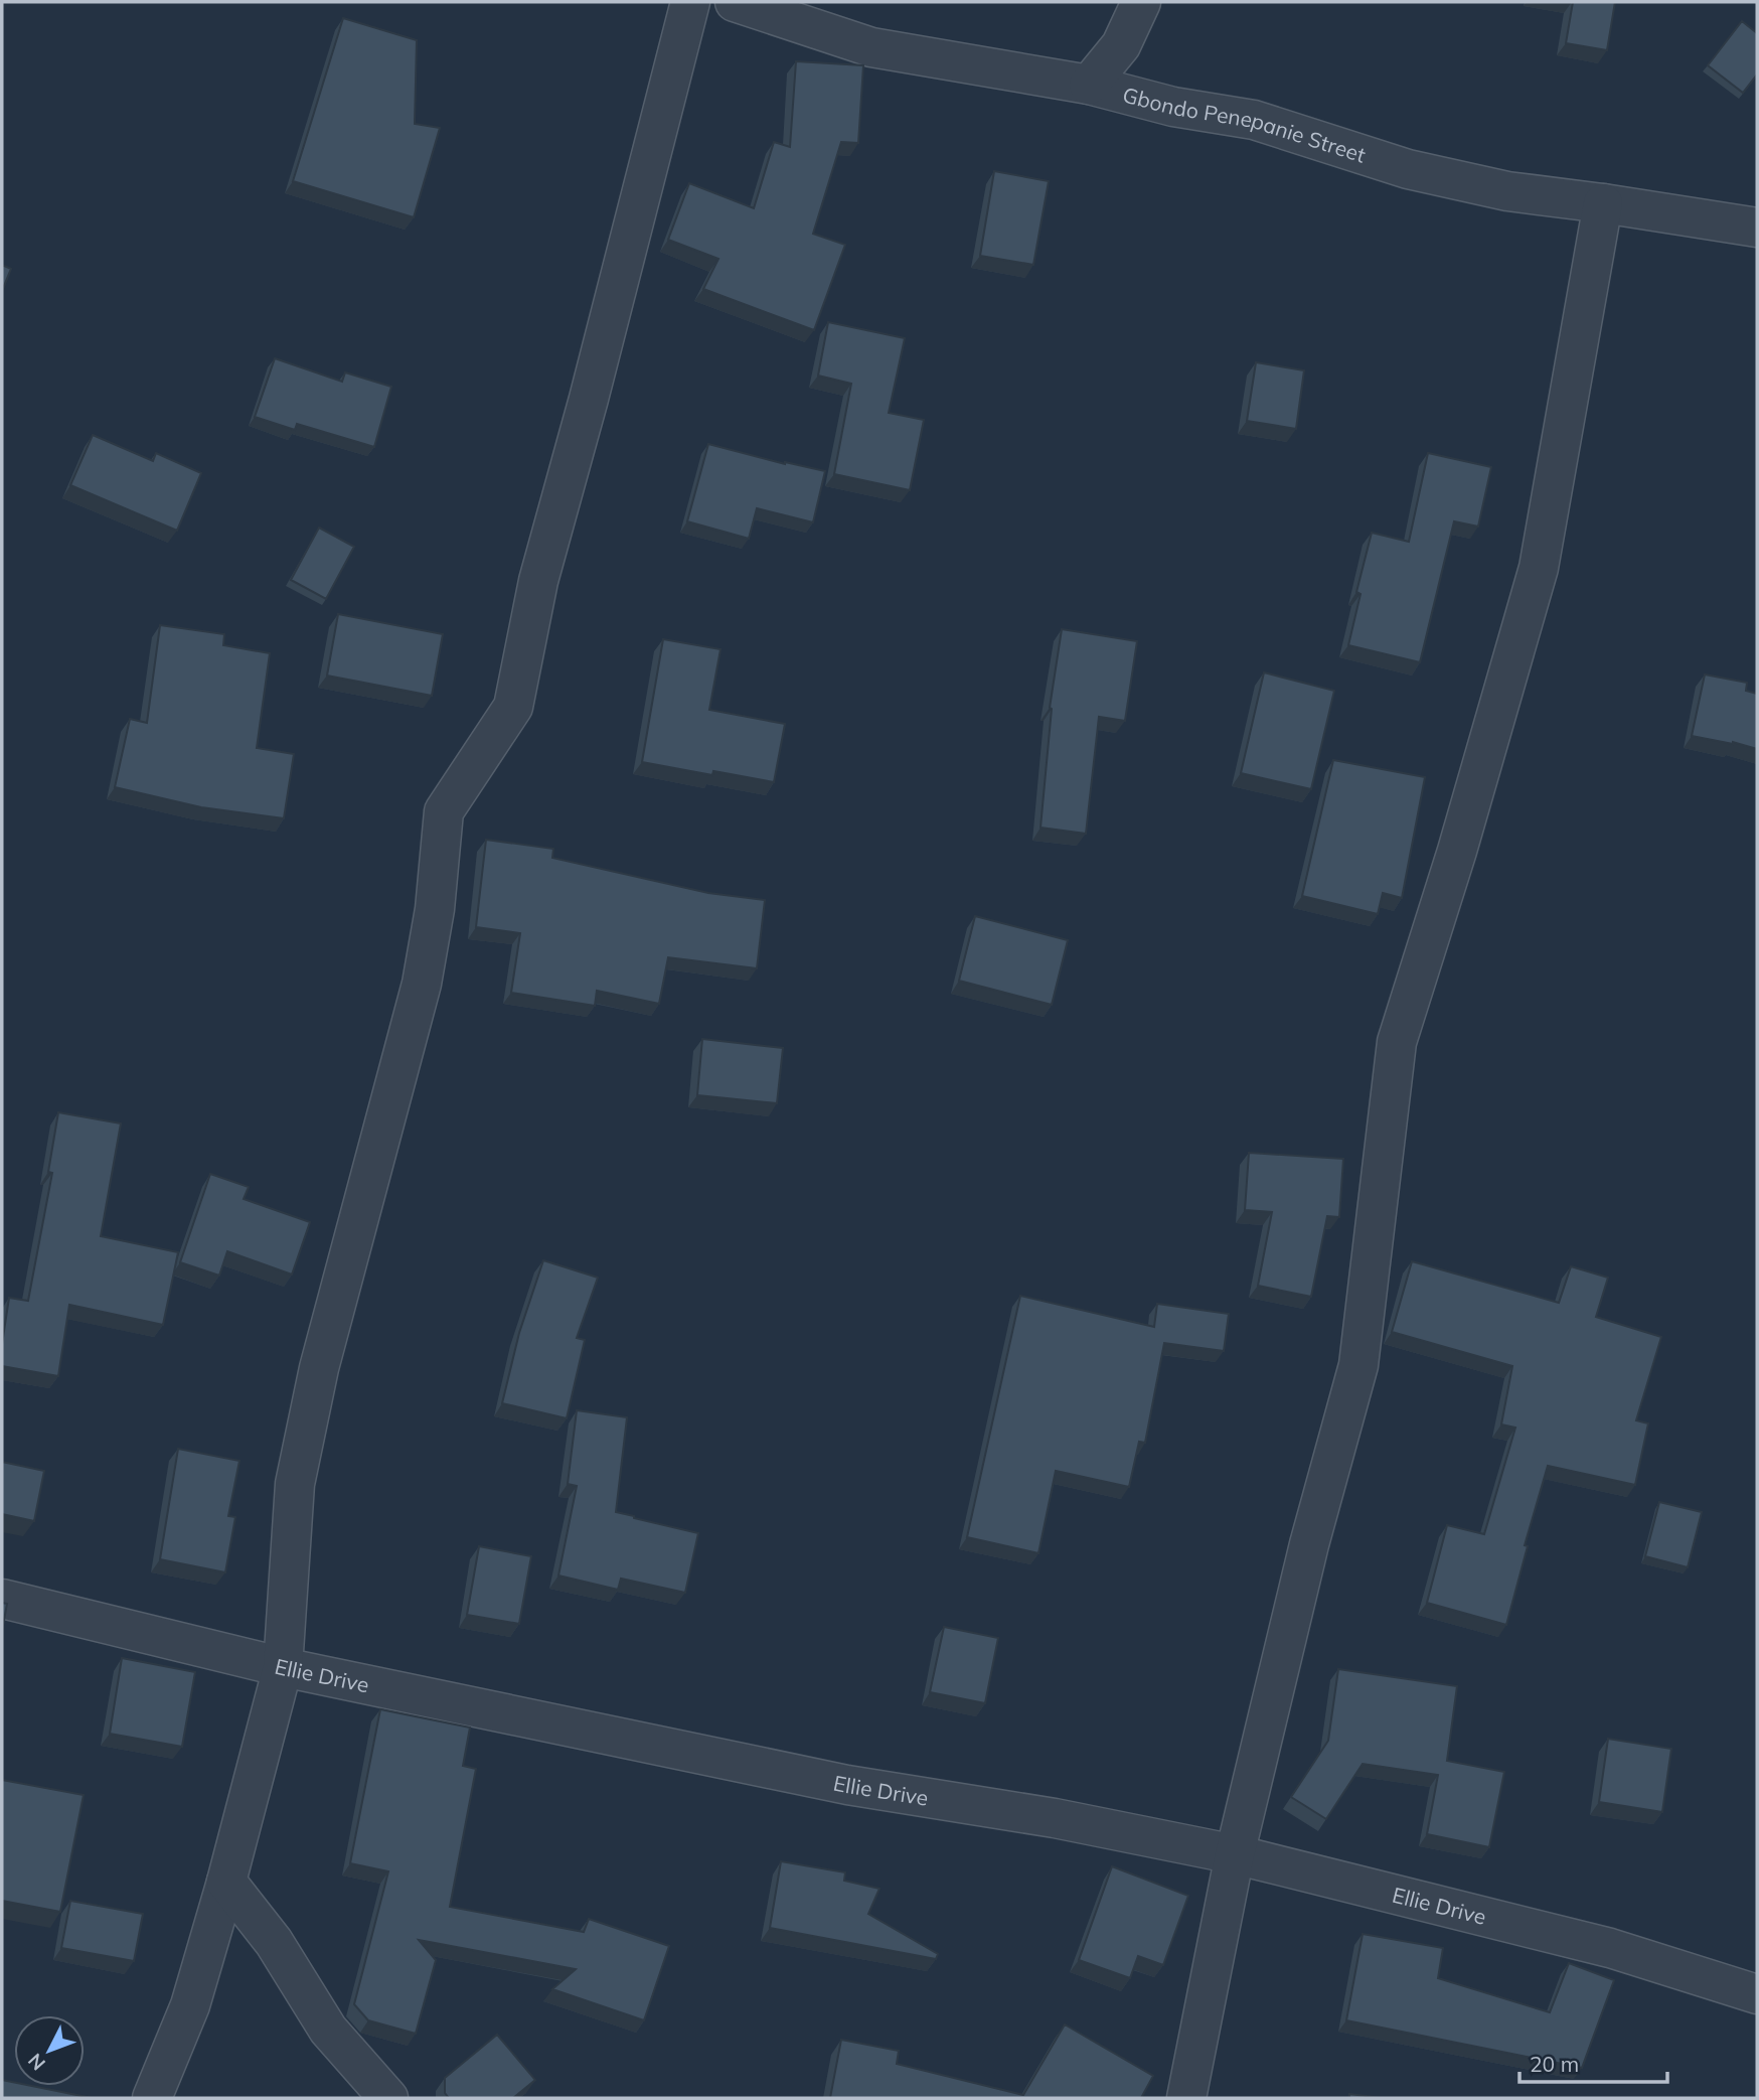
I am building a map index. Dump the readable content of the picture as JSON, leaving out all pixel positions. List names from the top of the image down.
{
  "streets": {
    "street": ["Gbondo Penepanie Street", "Ellie Drive"]
  },
  "scale_bar": "20 m",
  "north": "bottom left"
}
